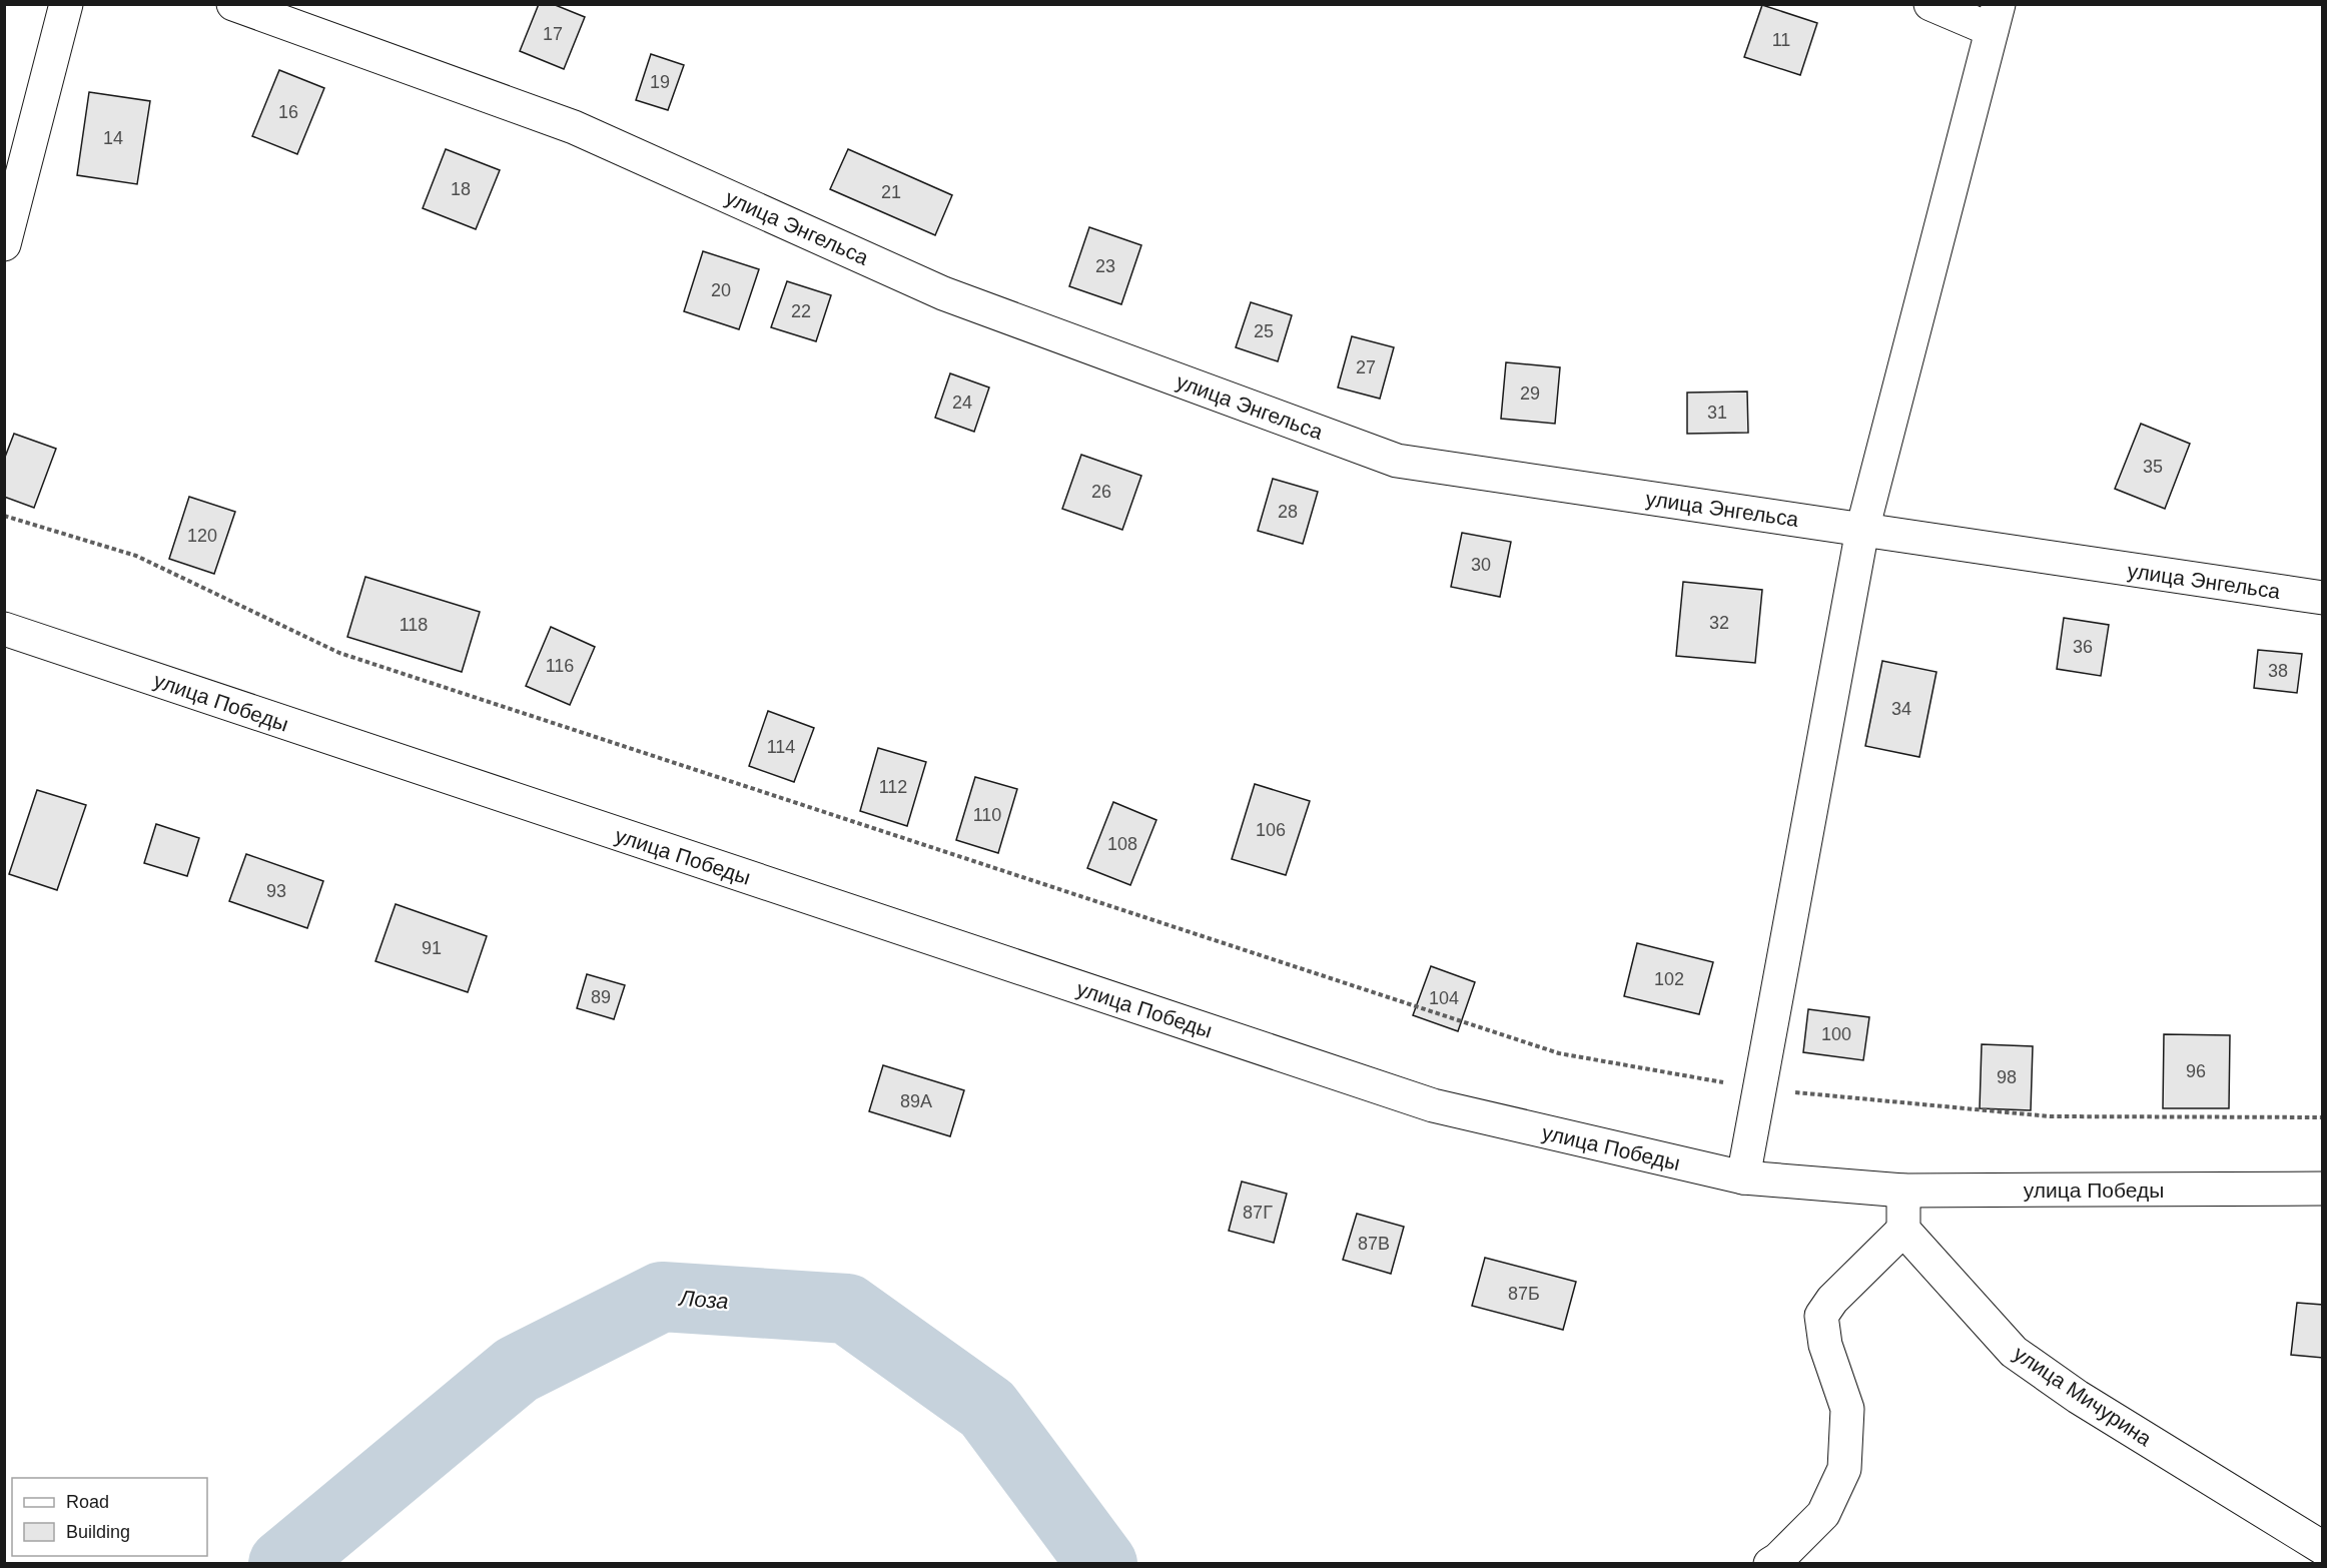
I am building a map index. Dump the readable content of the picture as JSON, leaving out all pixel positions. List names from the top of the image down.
{
  "streets": {
    "street": ["улица Энгельса", "улица Победы", "улица Мичурина"]
  },
  "water": ["Лоза"],
  "house_numbers": [
    "17",
    "11",
    "19",
    "16",
    "14",
    "18",
    "21",
    "23",
    "20",
    "22",
    "25",
    "27",
    "29",
    "24",
    "31",
    "35",
    "26",
    "28",
    "120",
    "30",
    "32",
    "118",
    "36",
    "116",
    "38",
    "34",
    "114",
    "112",
    "110",
    "106",
    "108",
    "93",
    "91",
    "102",
    "89",
    "104",
    "100",
    "96",
    "98",
    "89А",
    "87Г",
    "87В",
    "87Б"
  ],
  "legend": ["Road", "Building"]
}
